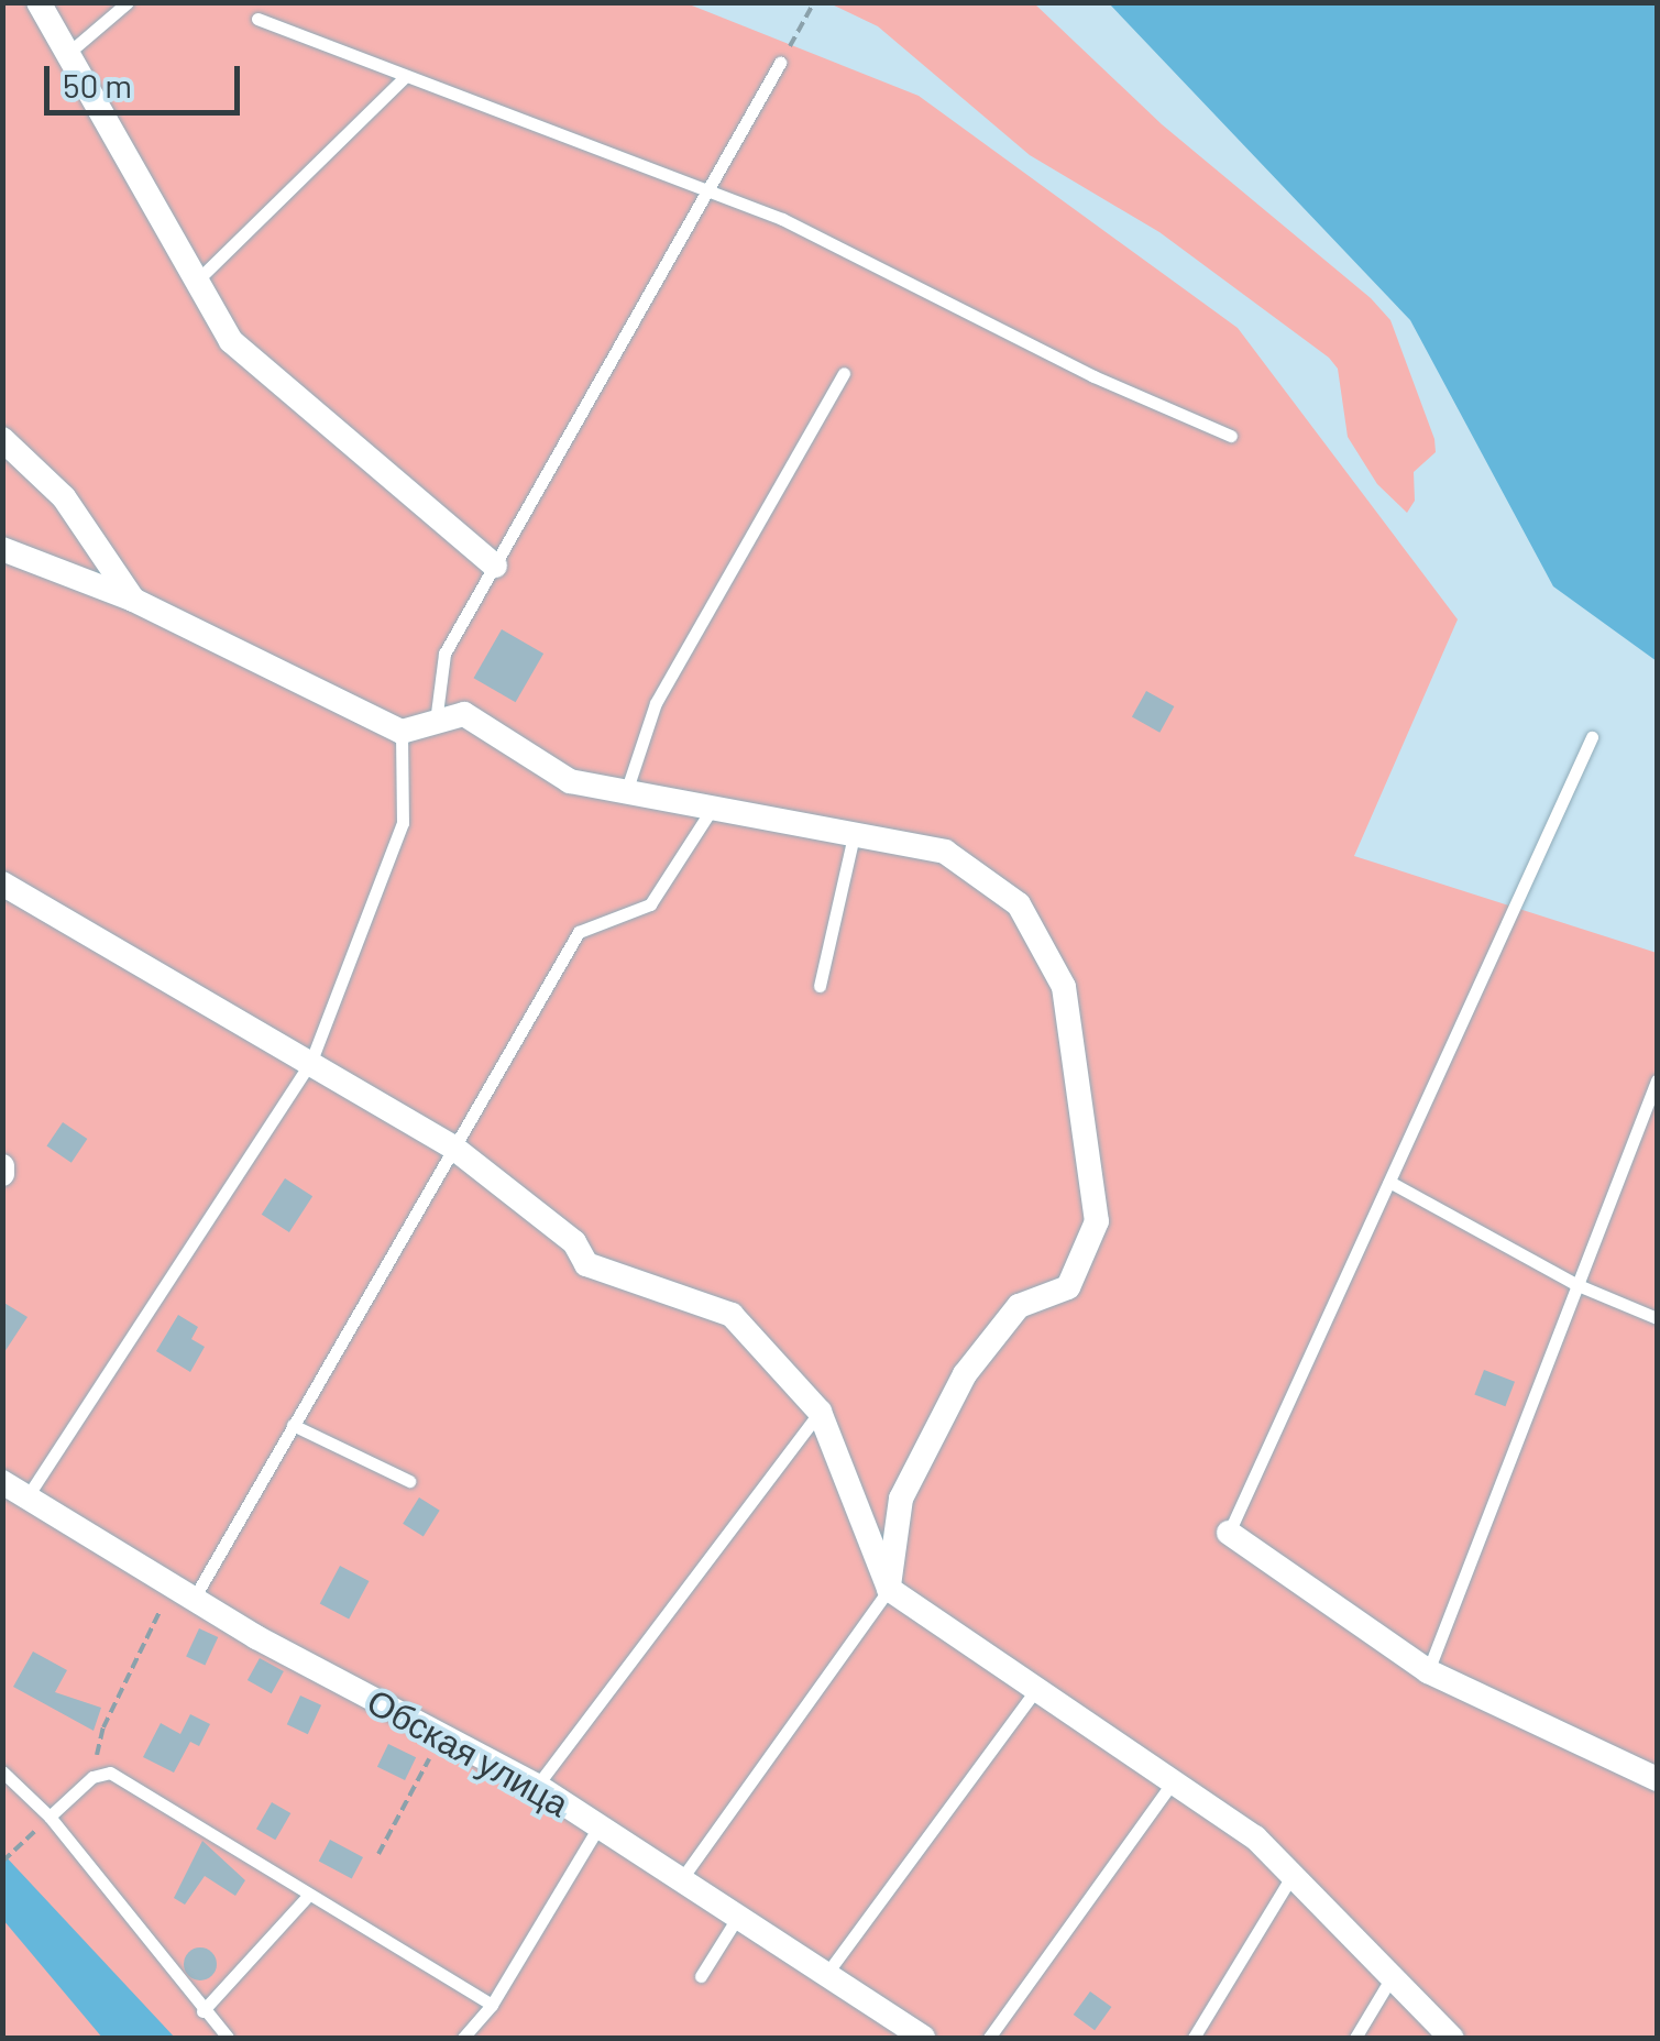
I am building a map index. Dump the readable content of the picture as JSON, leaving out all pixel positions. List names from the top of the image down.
{
  "streets": {
    "street": ["Обская улица"]
  },
  "scale_bar": "50 m"
}
